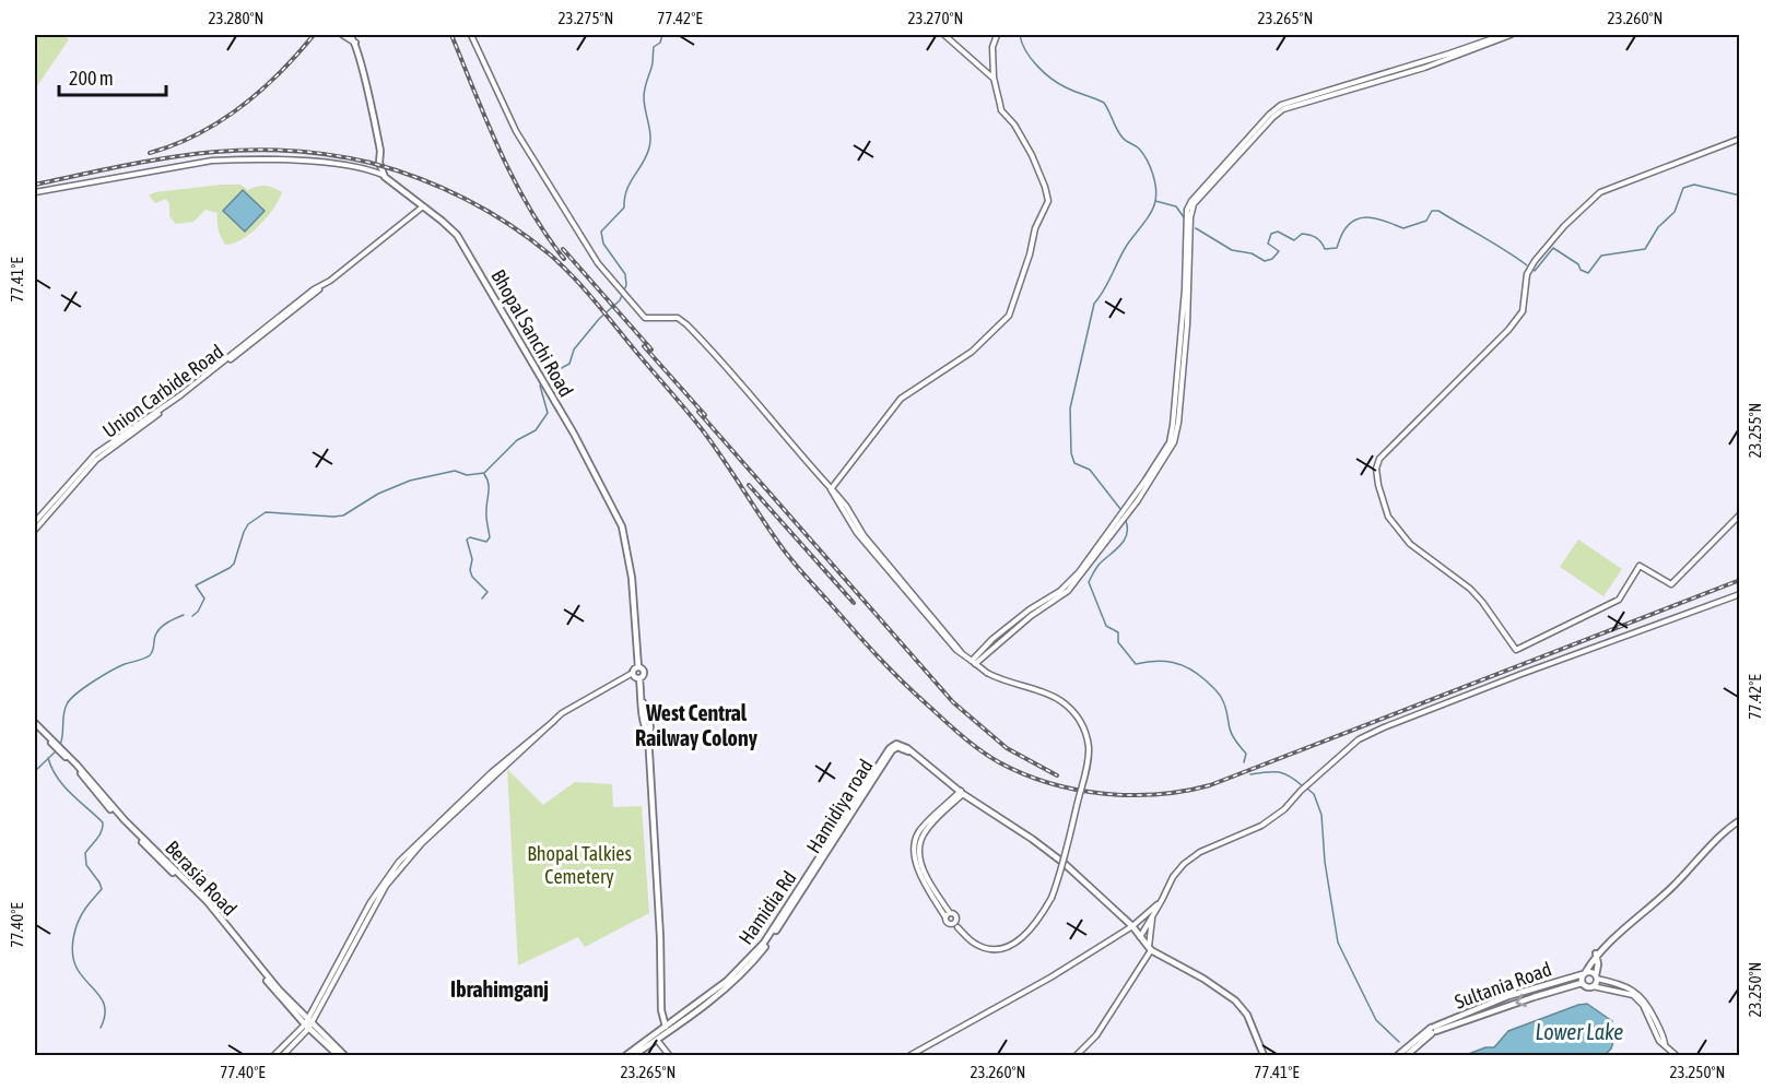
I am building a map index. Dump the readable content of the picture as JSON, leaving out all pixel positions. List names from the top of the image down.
{
  "streets": {
    "main road": [
      "Bhopal Sanchi Road",
      "Hamidiya road",
      "Berasia Road",
      "Hamidia Rd",
      "Sultania Road"
    ],
    "street": ["Union Carbide Road"]
  },
  "crossings": [
    ["Bhopal Sanchi Road", "Union Carbide Road"],
    ["Hamidiya road", "Hamidia Rd"]
  ],
  "districts": ["West Central Railway Colony", "Ibrahimganj"],
  "water": ["Lower Lake"],
  "parks": ["Bhopal Talkies Cemetery"],
  "scale_bar": "200 m",
  "coordinates": [
    "23.280°N",
    "23.275°N",
    "77.42°E",
    "23.270°N",
    "23.265°N",
    "23.260°N",
    "77.41°E",
    "23.255°N",
    "77.40°E",
    "23.250°N"
  ]
}
